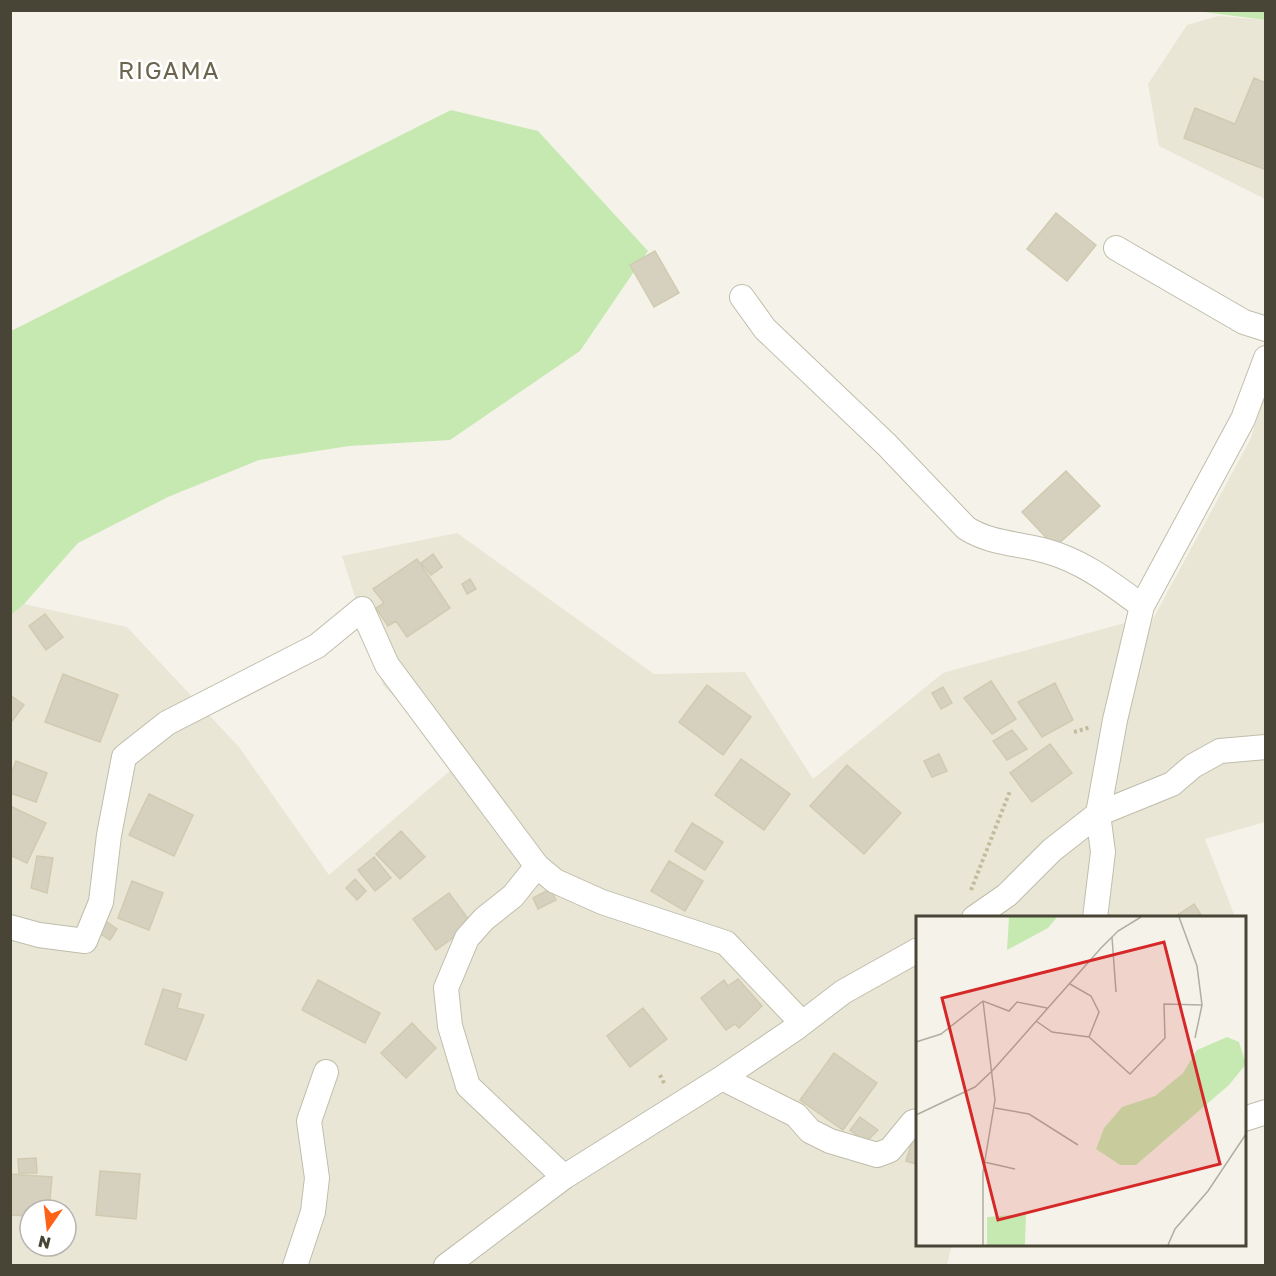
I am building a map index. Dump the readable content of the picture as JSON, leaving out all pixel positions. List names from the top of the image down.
{
  "districts": ["RIGAMA"],
  "north": "bottom"
}
